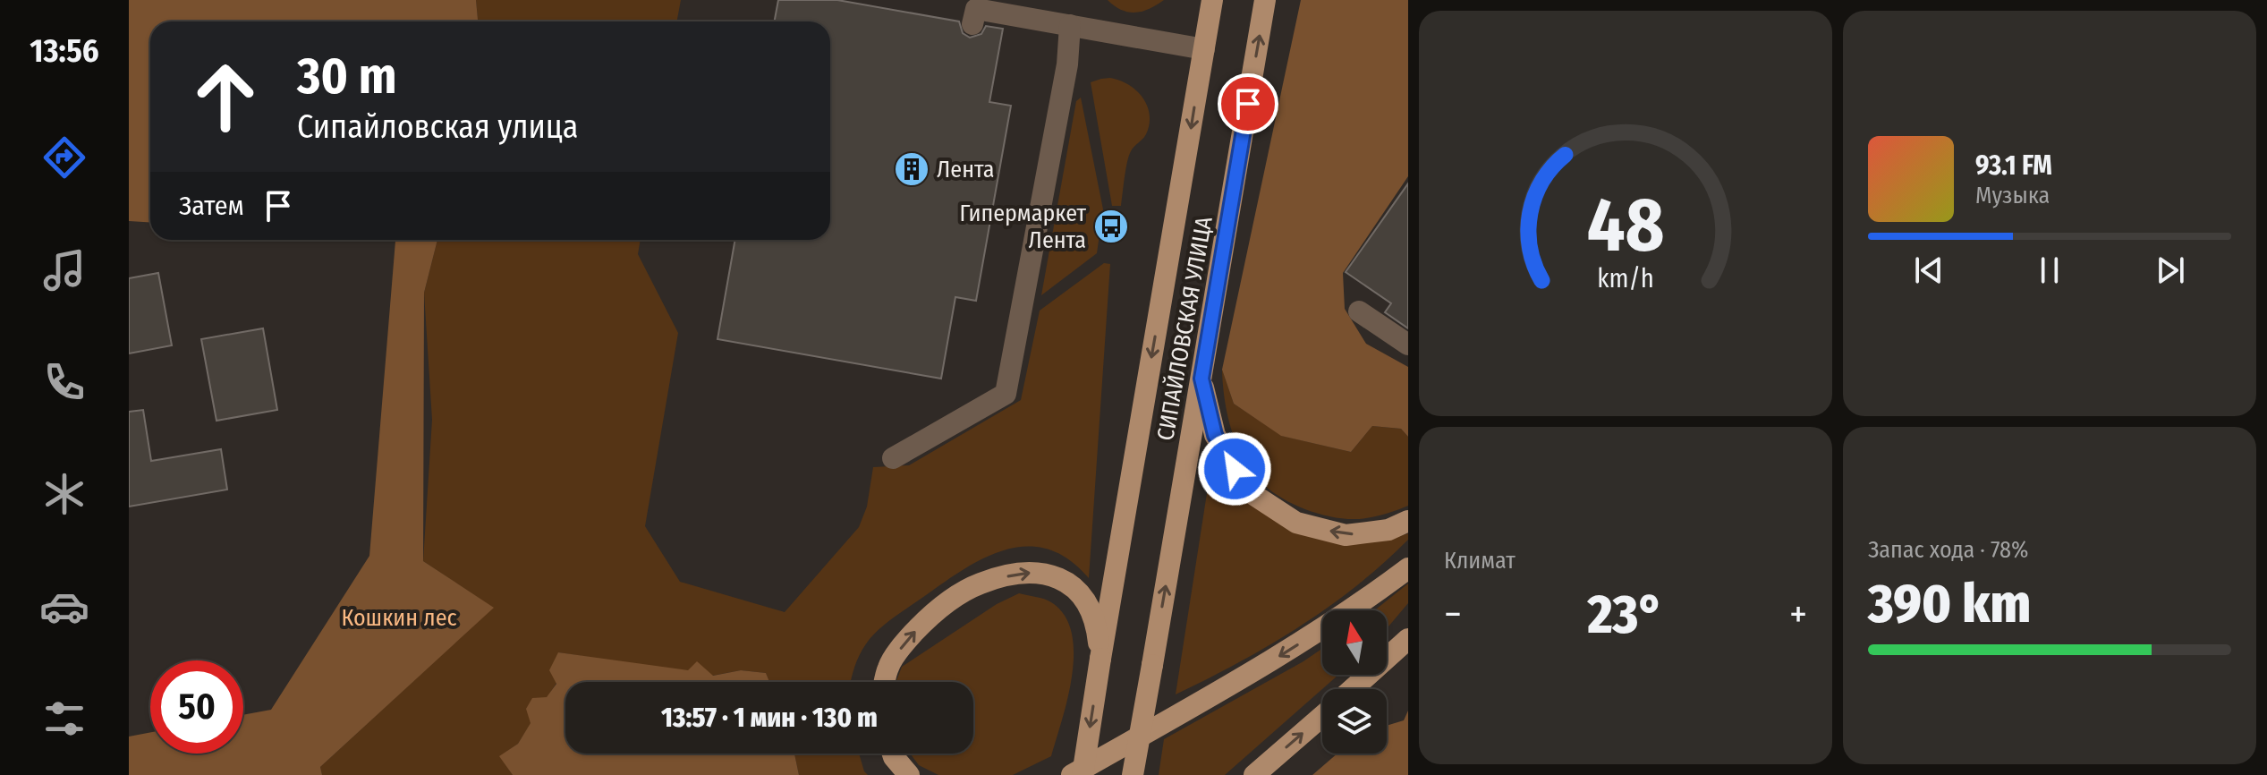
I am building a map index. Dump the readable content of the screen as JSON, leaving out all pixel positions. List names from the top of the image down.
{
  "streets": {
    "main road": ["СИПАЙЛОВСКАЯ УЛИЦА"]
  },
  "parks": ["Кошкин лес"],
  "places": {
    "building": ["Лента"],
    "bus stop": ["Гипермаркет Лента"]
  },
  "north": "top",
  "page": {
    "tabs": "13:56",
    "turn": ["30 m", "Сипайловская улица"],
    "song": ["93.1 FM", "Музыка"],
    "then": "Затем",
    "tile": [
      "Климат",
      ["Запас хода · 78%", "390 km"]
    ],
    "heat": ["−", "23°", "+"],
    "limit": "50",
    "trip": "13:57 · 1 мин · 130 m",
    "gauge": ["48", "km/h"]
  }
}
